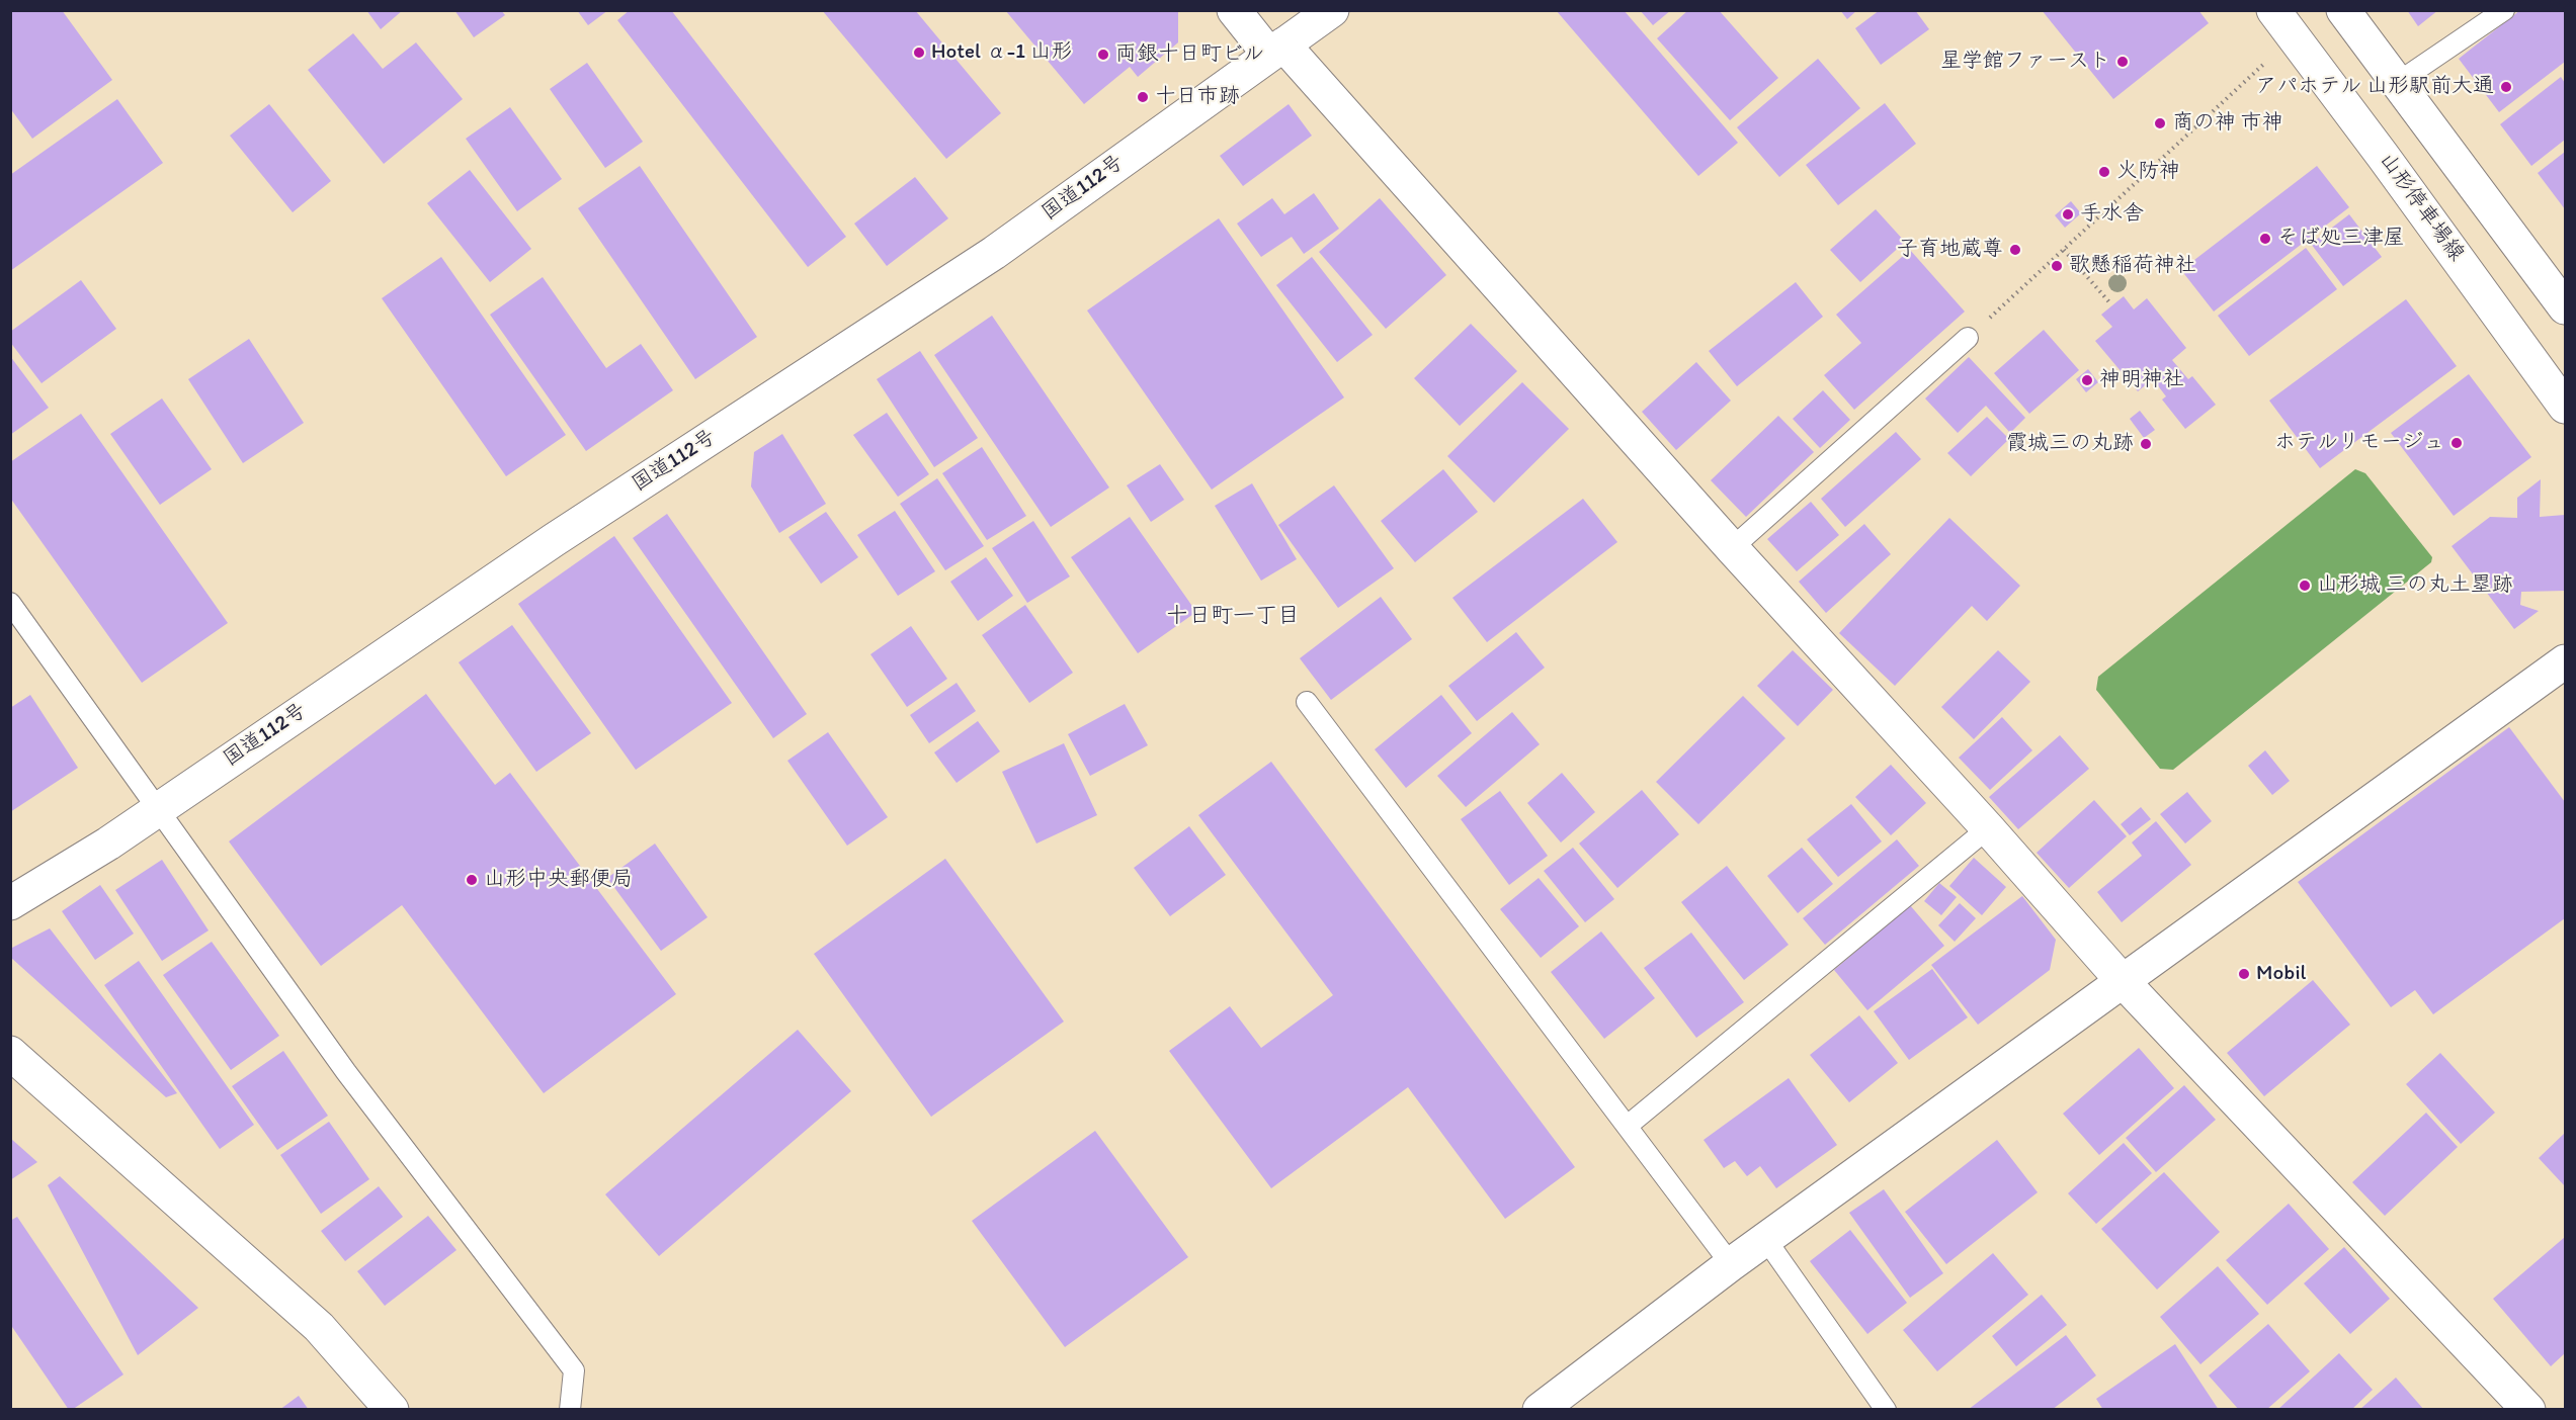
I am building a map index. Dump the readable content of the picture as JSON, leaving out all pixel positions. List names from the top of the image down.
{
  "streets": {
    "main road": ["国道112号", "山形停車場線"]
  },
  "districts": ["十日町一丁目"],
  "places": [
    "Hotel α-1 山形",
    "両銀十日町ビル",
    "星学館ファースト",
    "アパホテル 山形駅前大通",
    "十日市跡",
    "商の神 市神",
    "火防神",
    "手水舎",
    "そば処三津屋",
    "子育地蔵尊",
    "歌懸稲荷神社",
    "神明神社",
    "ホテルリモージュ",
    "霞城三の丸跡",
    "山形城 三の丸土塁跡",
    "山形中央郵便局",
    "Mobil"
  ]
}
